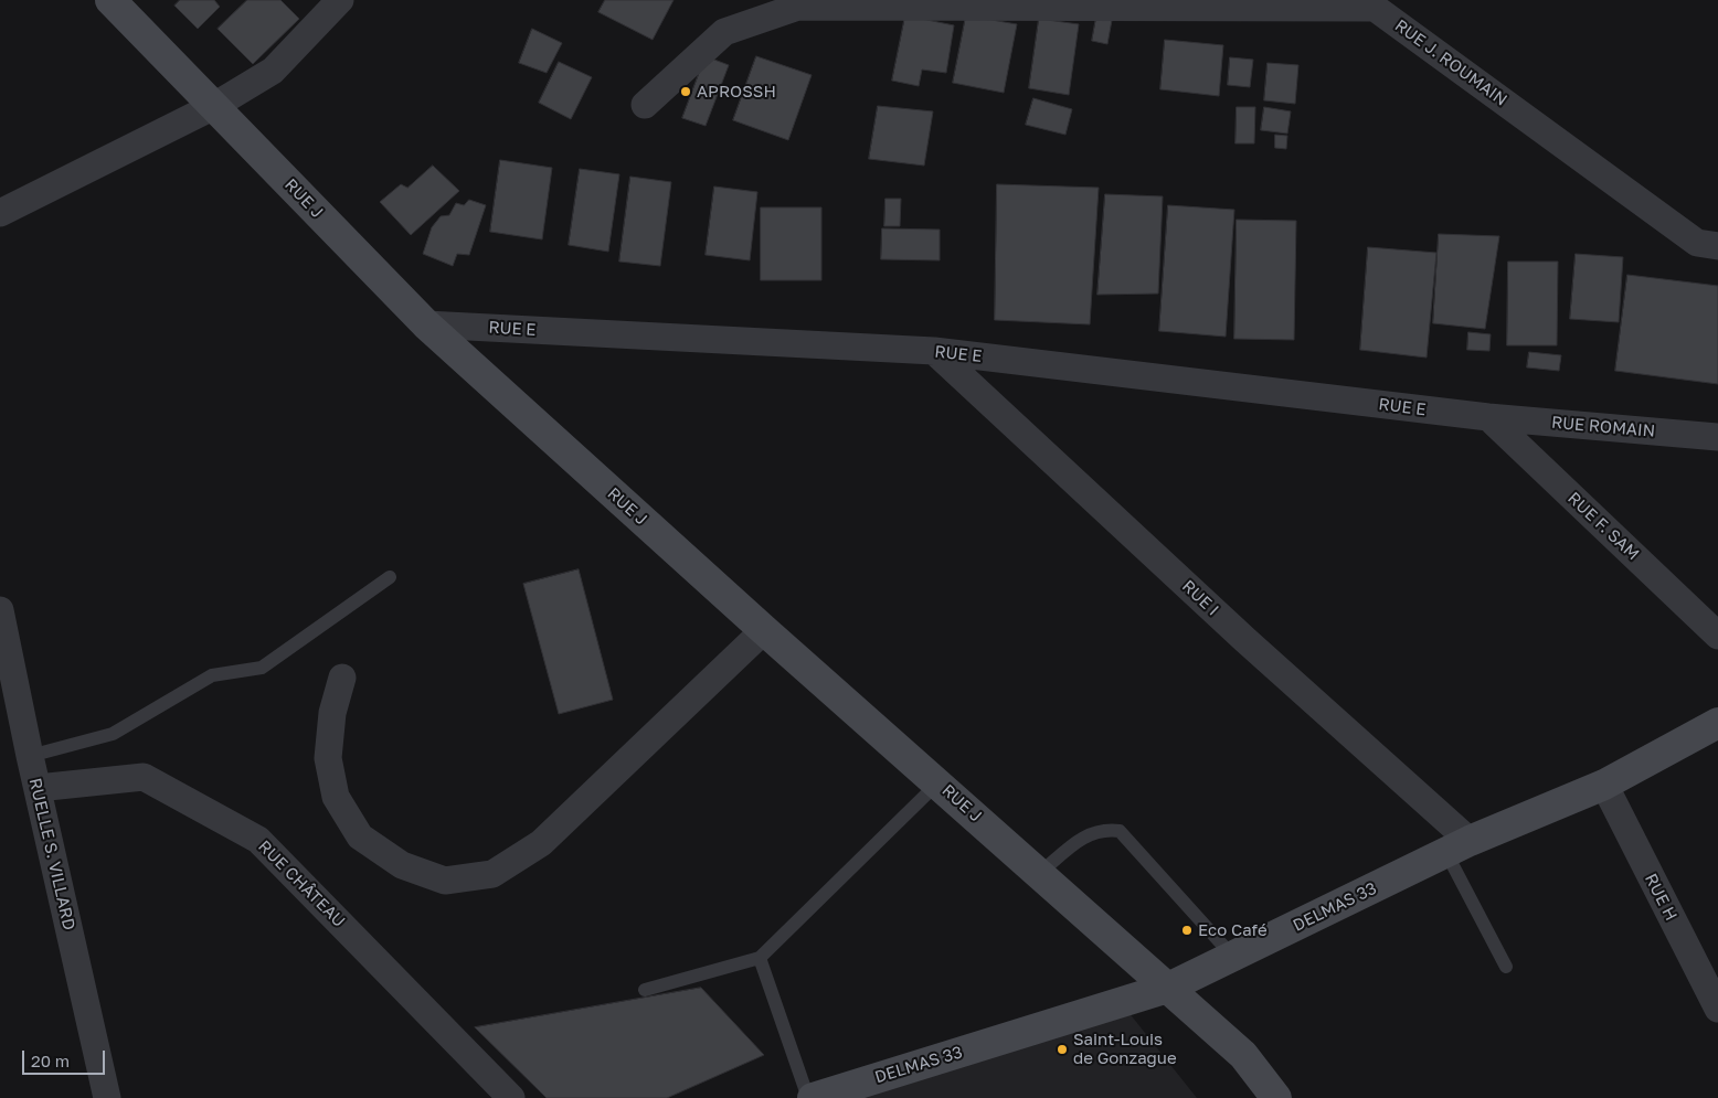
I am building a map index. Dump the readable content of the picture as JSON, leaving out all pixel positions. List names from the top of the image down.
{
  "streets": {
    "street": [
      "RUE J. ROUMAIN",
      "RUE J",
      "RUE E",
      "RUE ROMAIN",
      "RUE F. SAM",
      "RUE I",
      "RUELLE S. VILLARD",
      "RUE CHÂTEAU",
      "RUE H",
      "DELMAS 33"
    ]
  },
  "crossings": [
    ["RUE J", "RUE E"],
    ["RUE J", "DELMAS 33"],
    ["RUE E", "RUE ROMAIN"],
    ["RUE E", "RUE F. SAM"],
    ["RUE E", "RUE I"],
    ["RUE ROMAIN", "RUE F. SAM"],
    ["RUE I", "DELMAS 33"],
    ["RUELLE S. VILLARD", "RUE CHÂTEAU"],
    ["RUE H", "DELMAS 33"]
  ],
  "places": ["APROSSH", "Eco Café", "Saint-Louis de Gonzague"],
  "scale_bar": "20 m"
}
